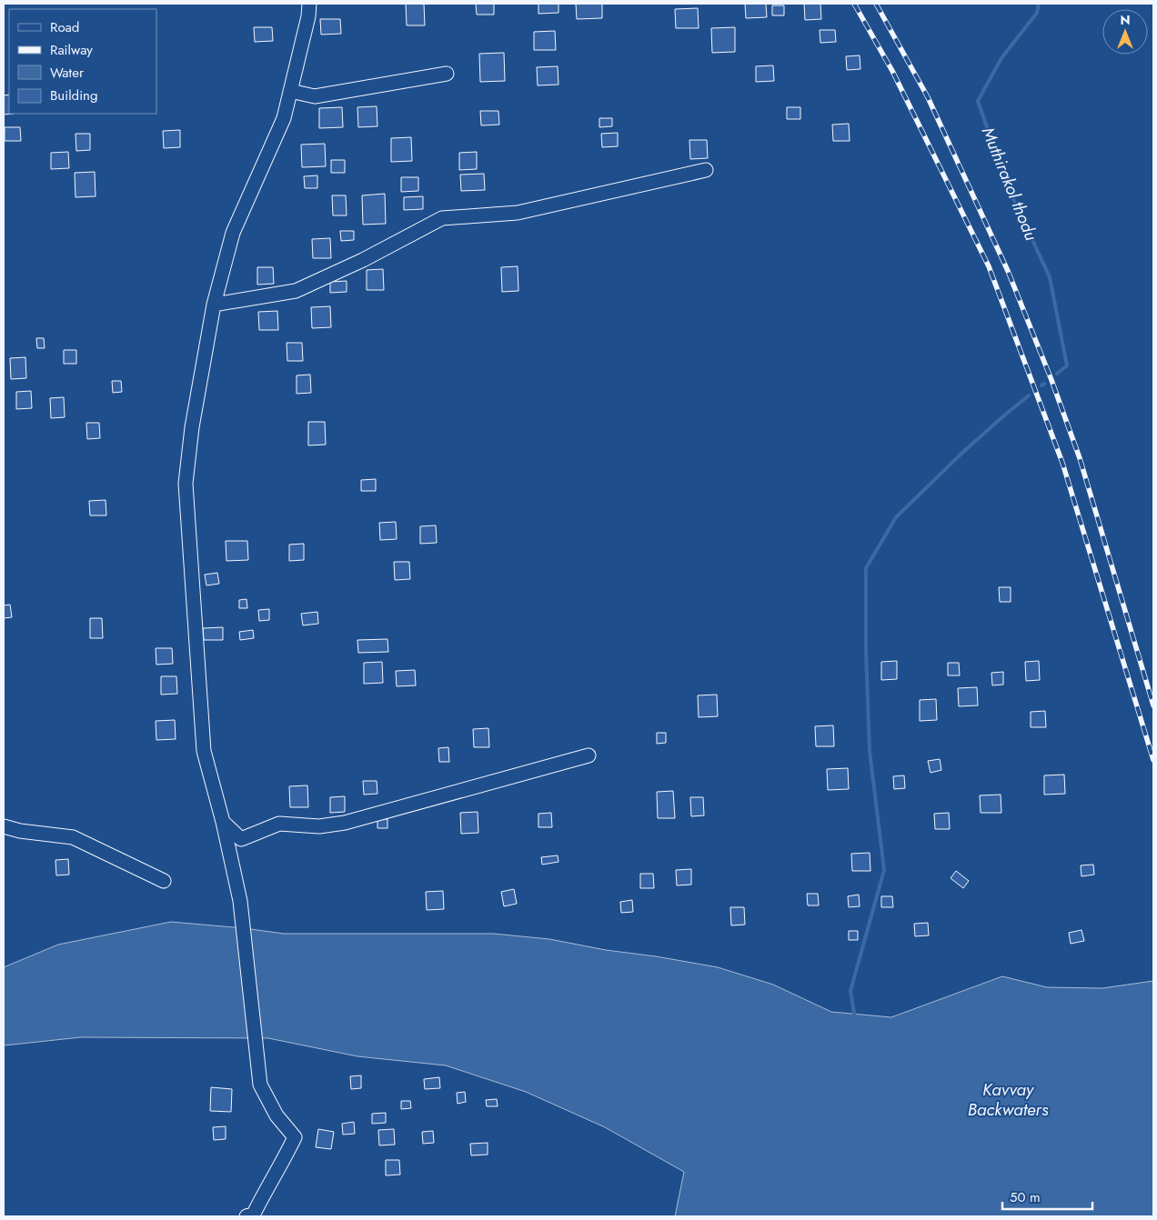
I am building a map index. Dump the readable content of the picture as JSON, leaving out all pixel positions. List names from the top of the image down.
{
  "water": ["Muthirakol thodu", "Kavvay Backwaters"],
  "legend": [
    "Road",
    "Railway",
    "Water",
    "Building"
  ],
  "scale_bar": "50 m",
  "north": "top"
}
